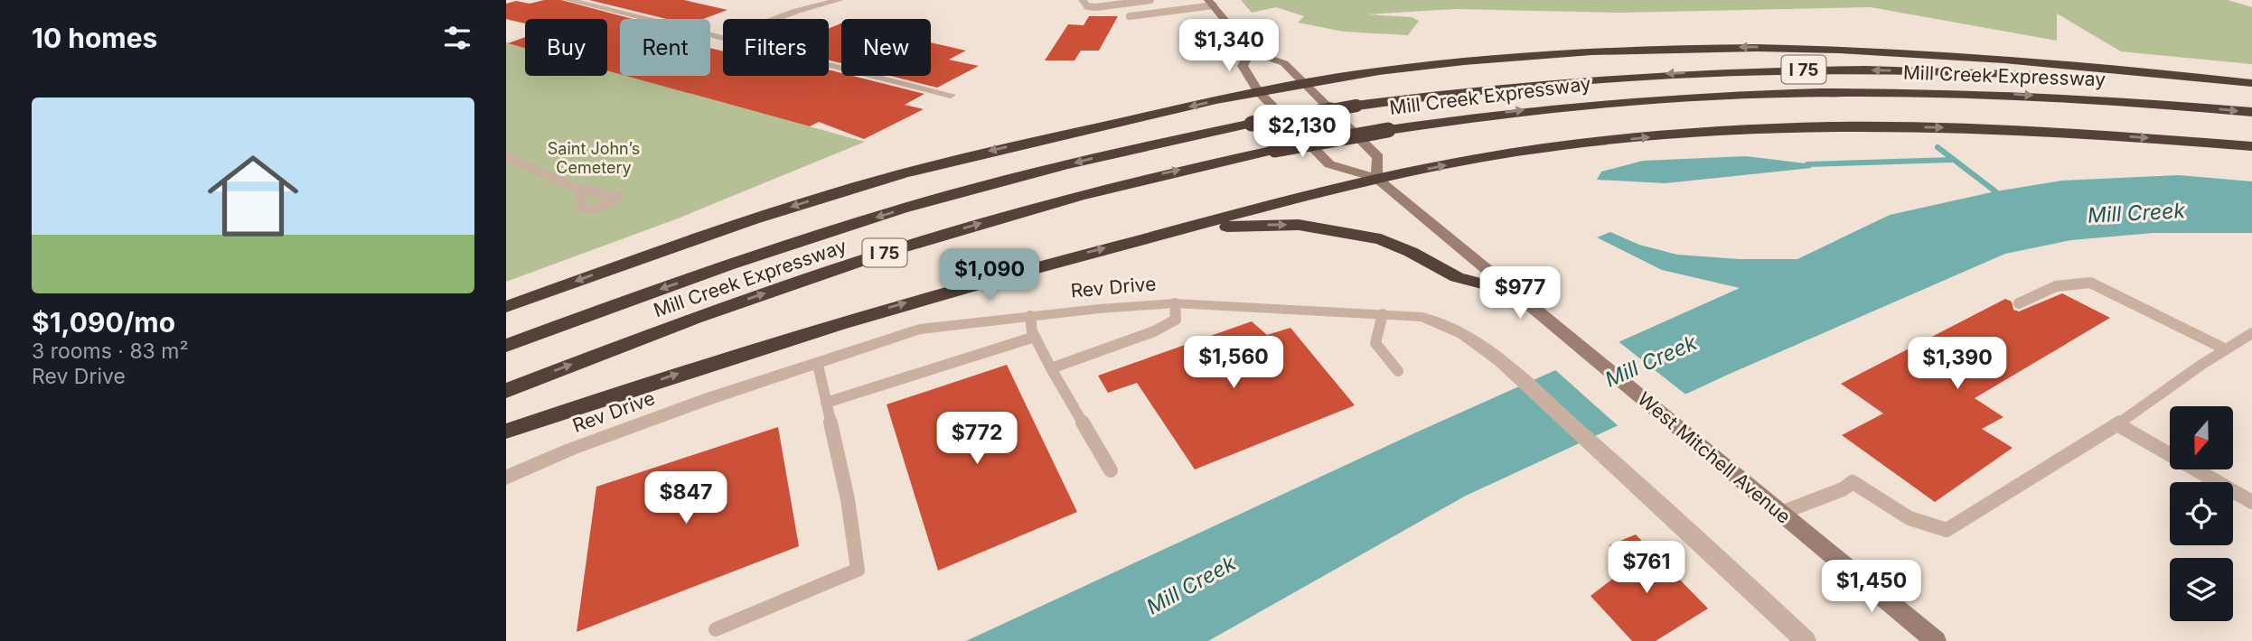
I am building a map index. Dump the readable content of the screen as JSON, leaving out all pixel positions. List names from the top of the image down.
{
  "streets": {
    "highway": ["I 75", "Mill Creek Expressway"],
    "main road": ["West Mitchell Avenue"],
    "street": ["Rev Drive"]
  },
  "water": ["Mill Creek"],
  "parks": ["Saint John’s Cemetery"],
  "north": "bottom",
  "page": {
    "heading": "10 homes",
    "price": [
      "$1,340",
      "$2,130",
      "$1,090",
      "$977",
      "$1,560",
      "$1,390",
      "$772",
      "$847",
      "$761",
      "$1,450"
    ],
    "chip": [
      "Buy",
      "Rent",
      "Filters",
      "New"
    ],
    "list": [
      {
        "name": "$1,090/mo",
        "note": "3 rooms · 83 m² · Rev Drive"
      }
    ]
  }
}
